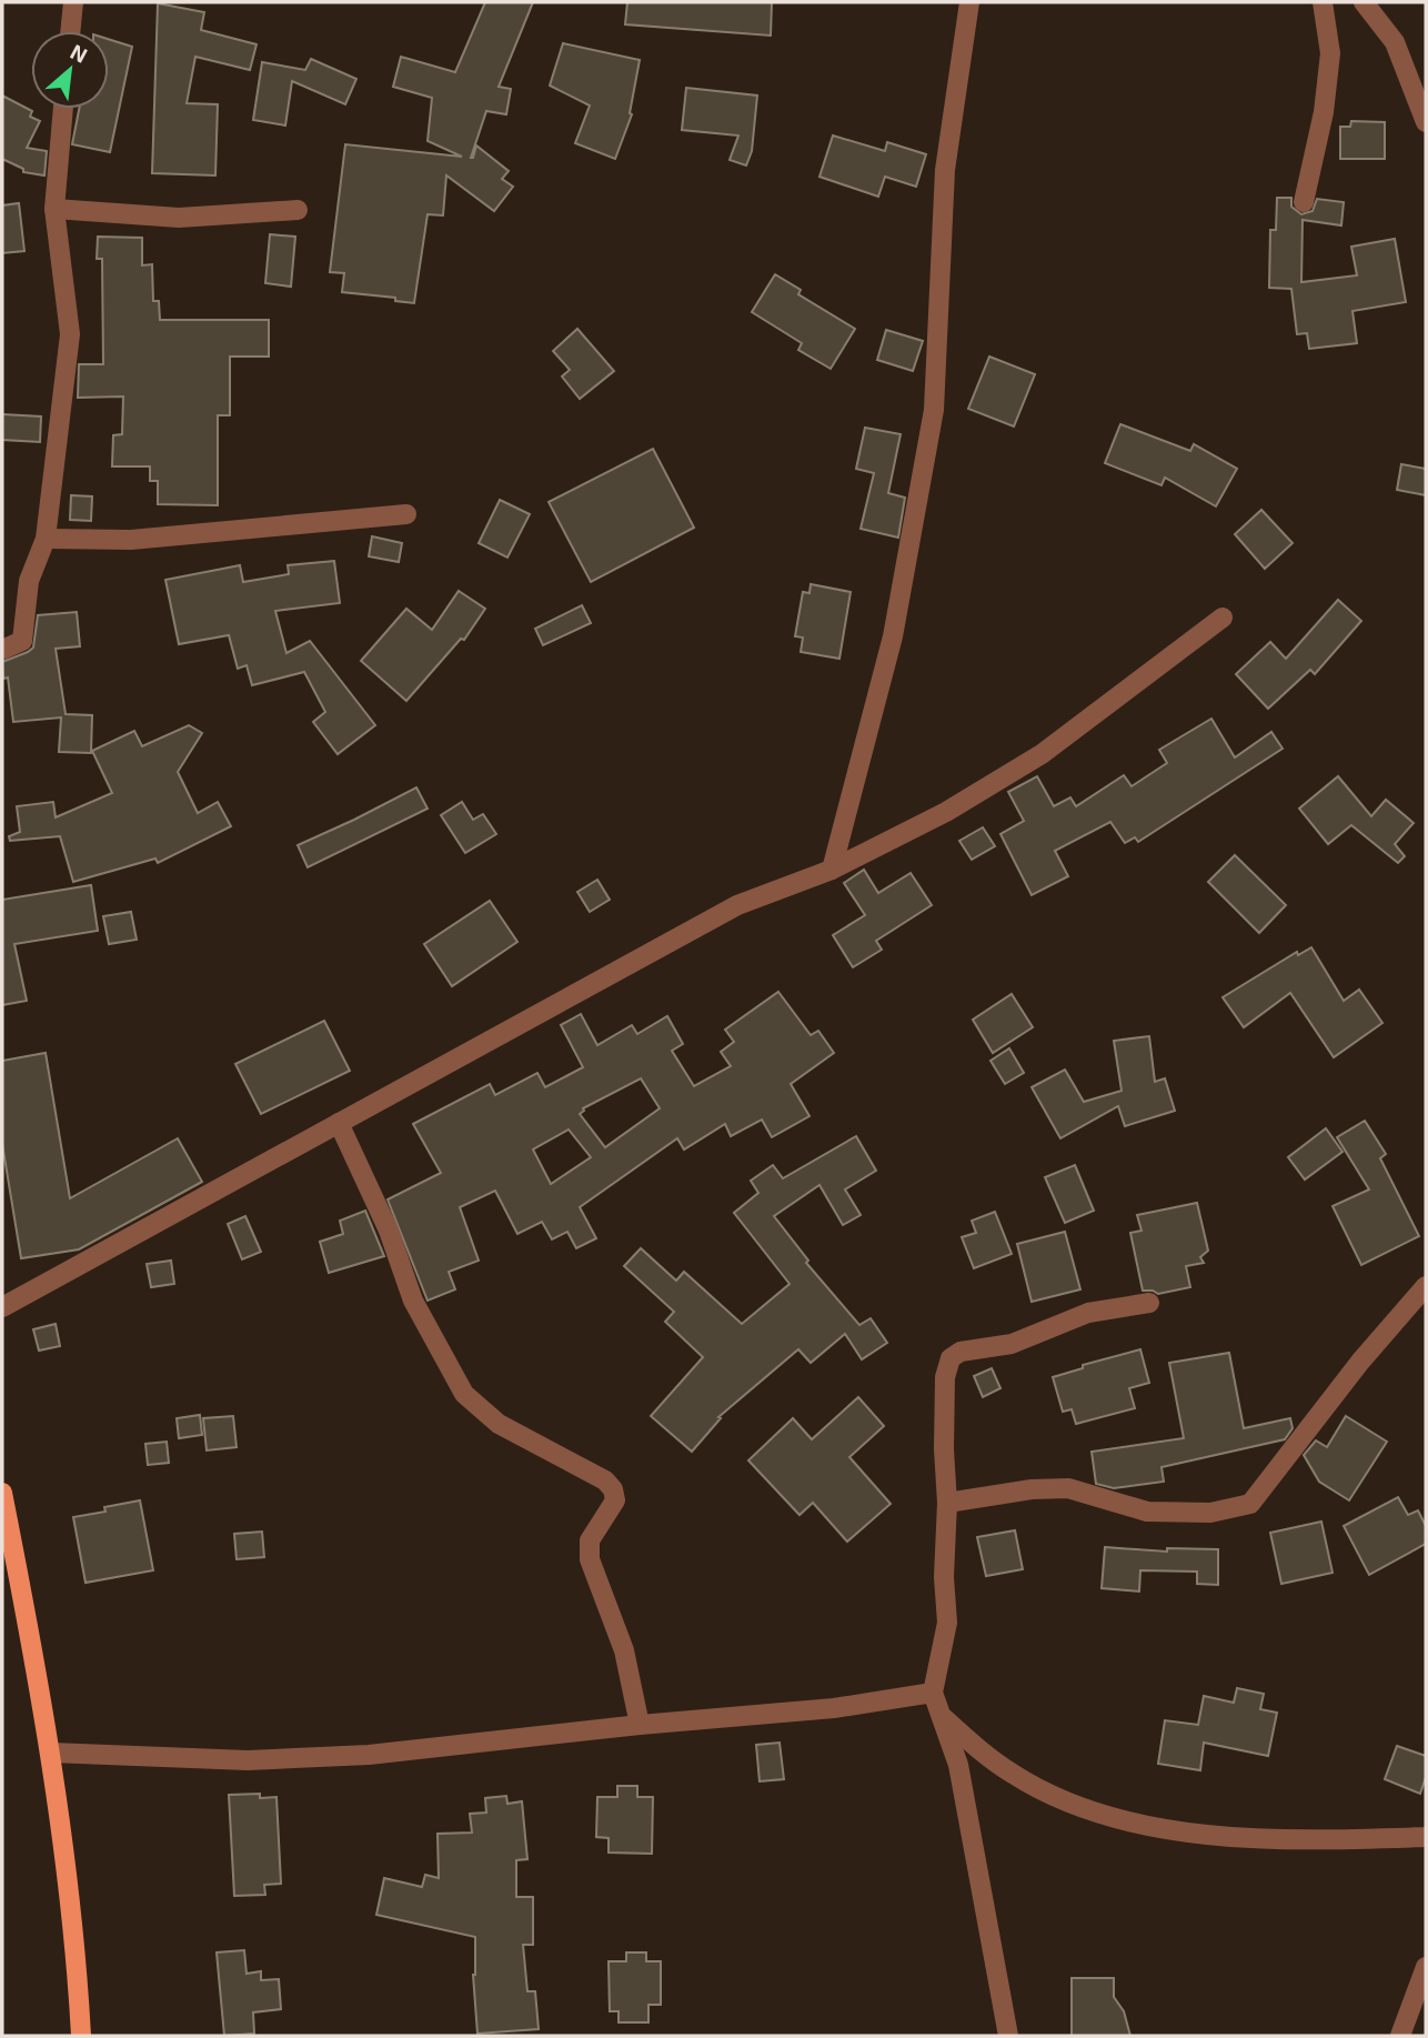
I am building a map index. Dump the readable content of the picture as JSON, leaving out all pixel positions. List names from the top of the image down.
{
  "north": "top right"
}
